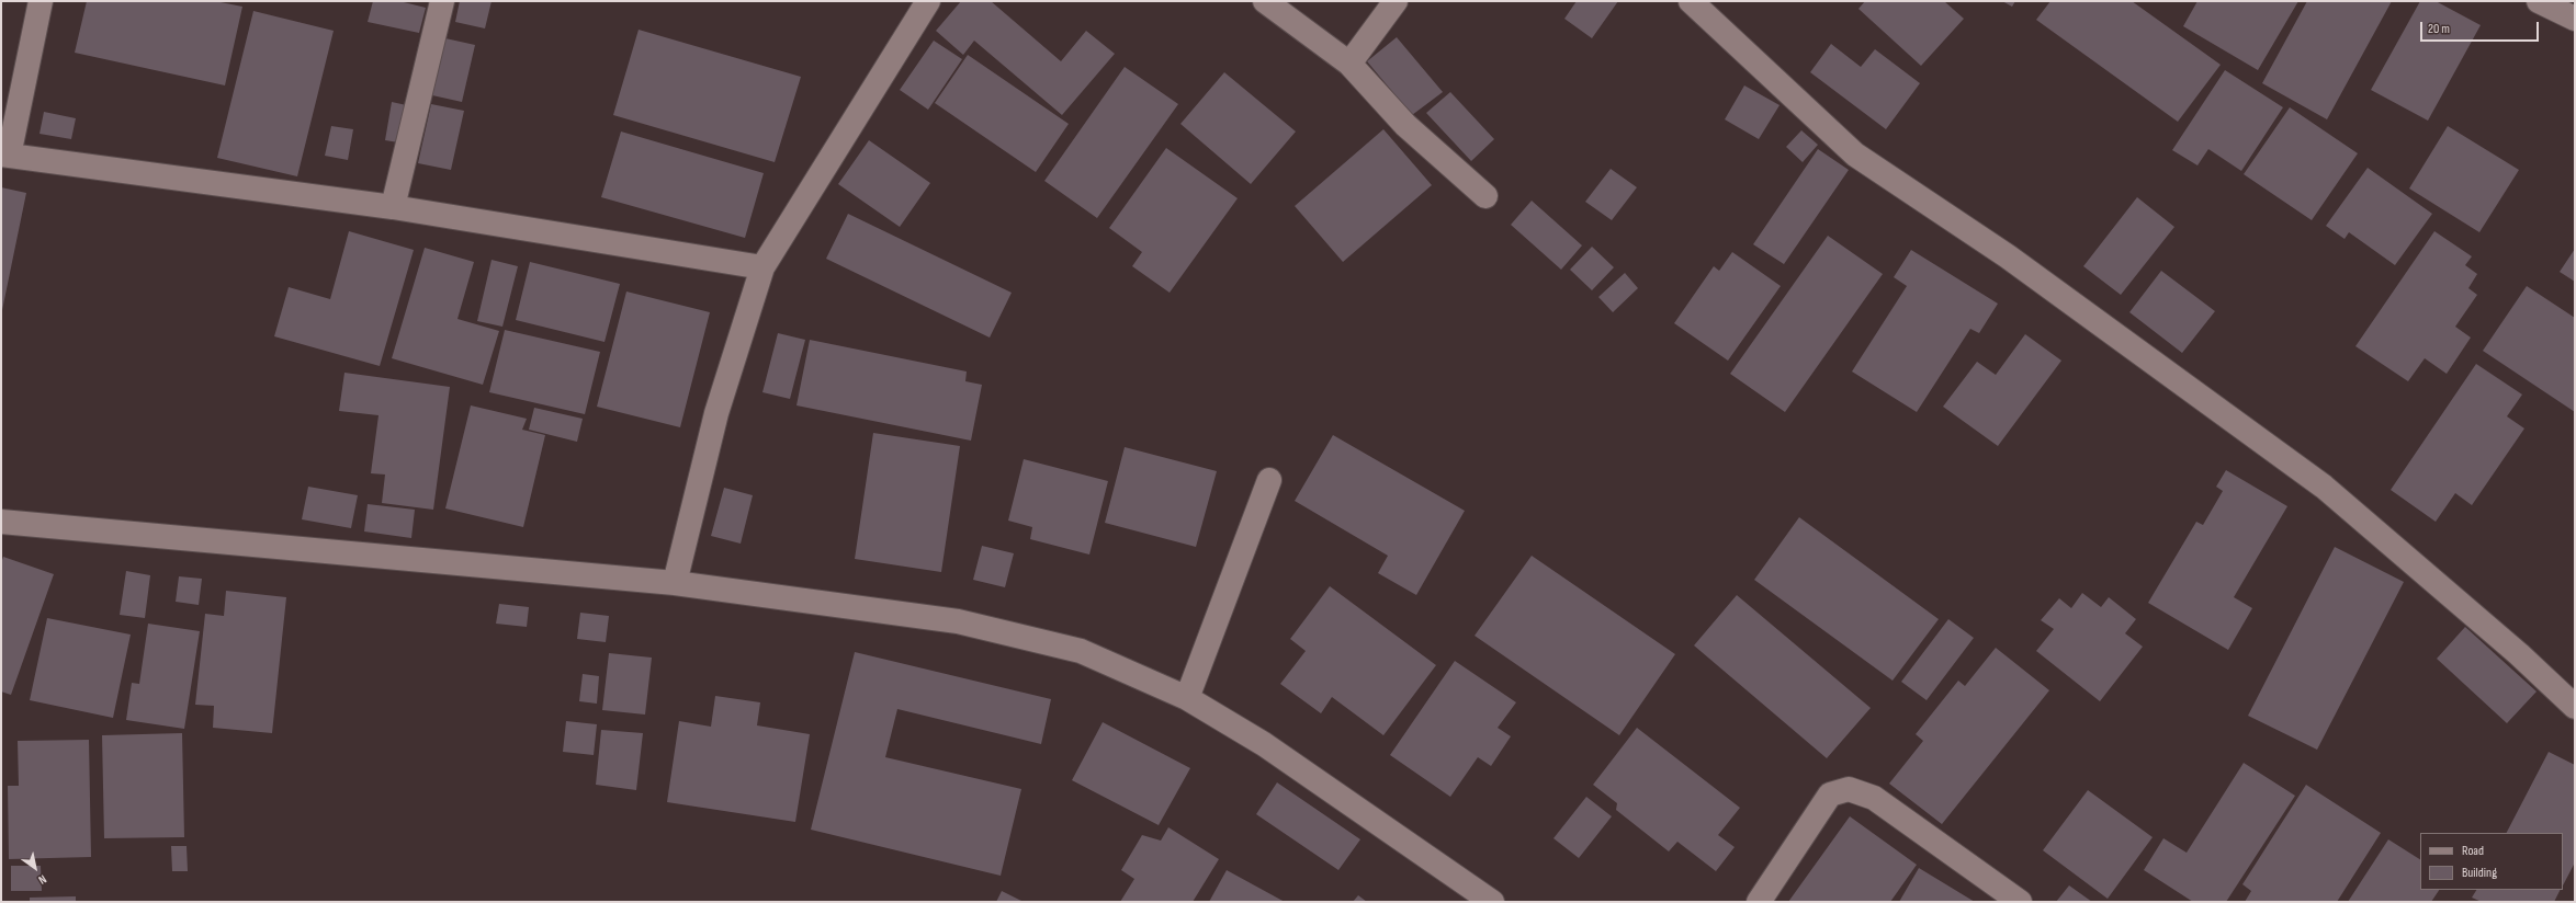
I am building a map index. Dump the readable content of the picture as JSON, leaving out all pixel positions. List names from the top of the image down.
{
  "legend": ["Road", "Building"],
  "scale_bar": "20 m",
  "north": "bottom right"
}
